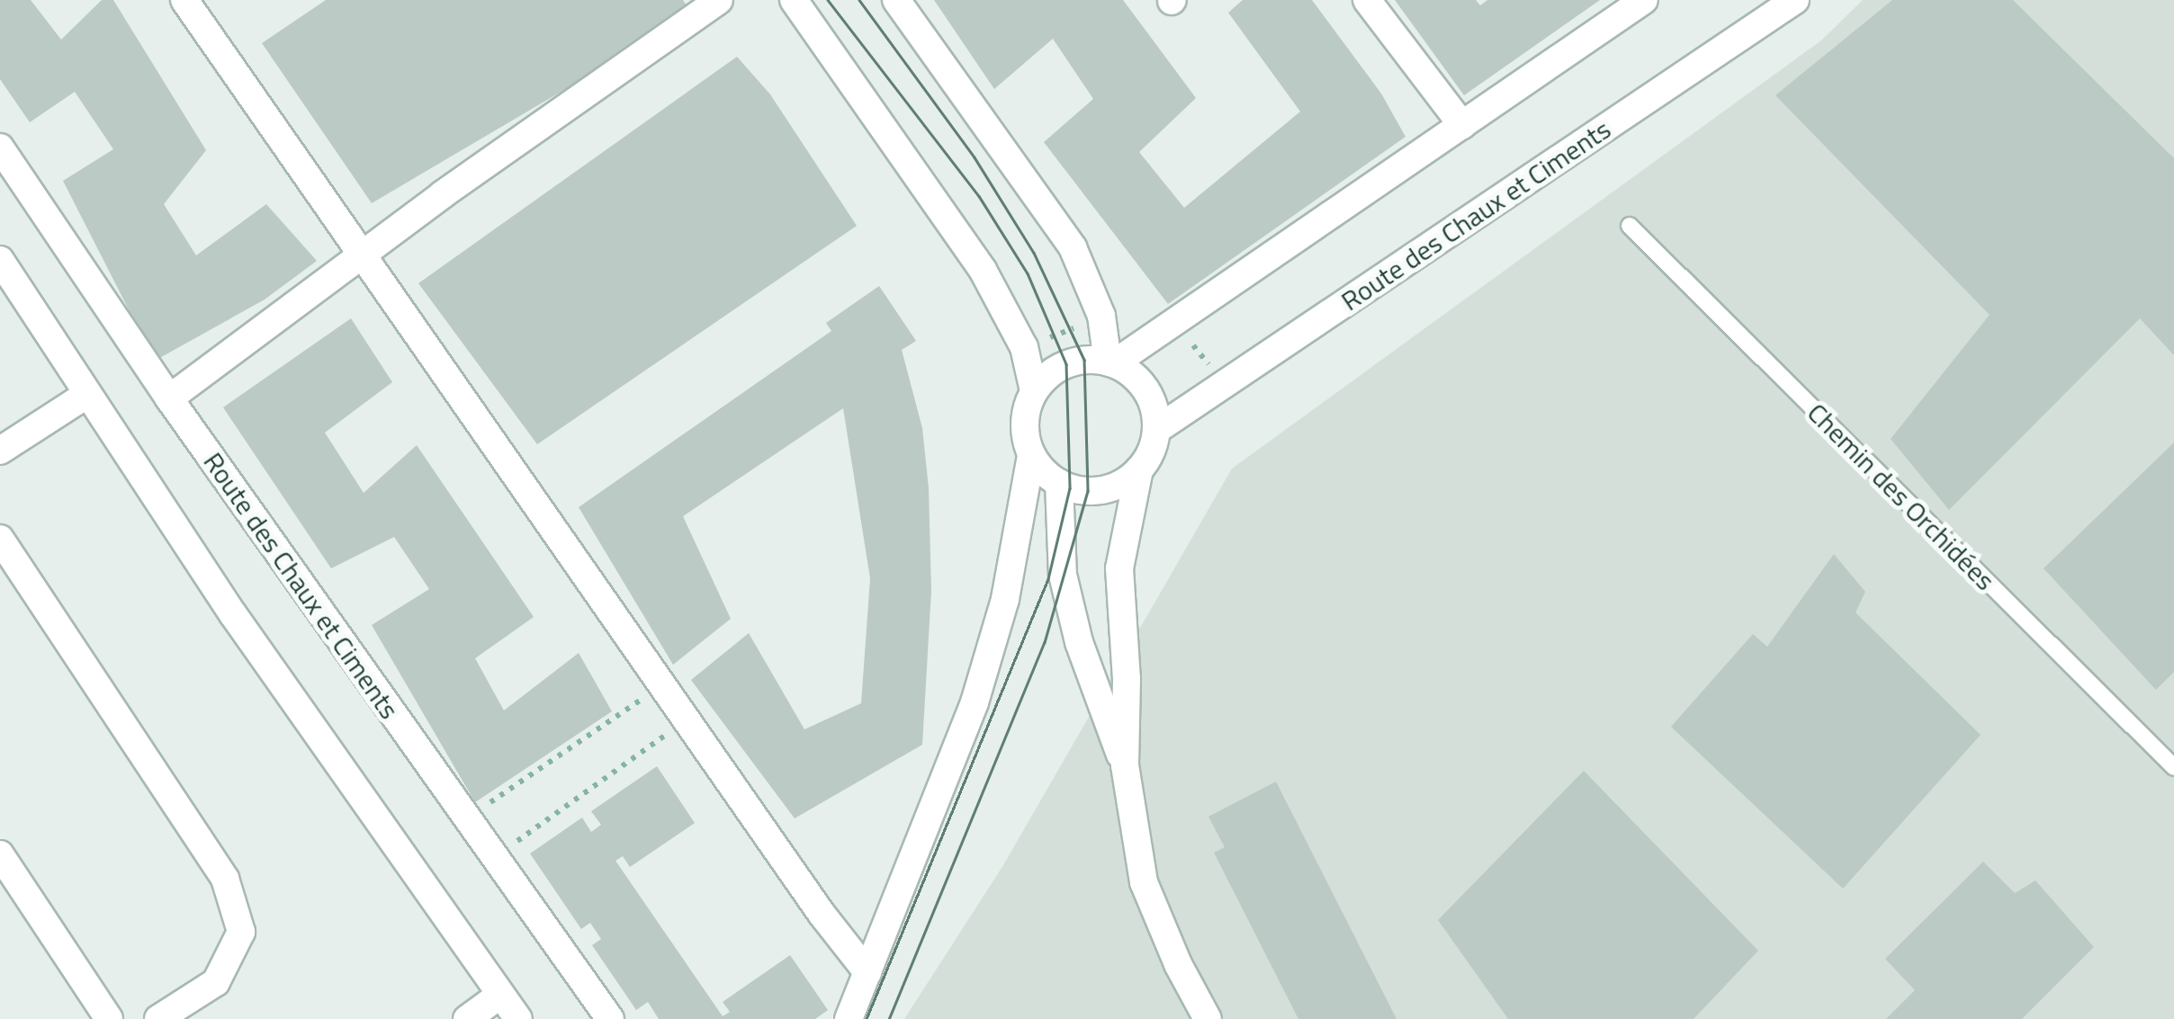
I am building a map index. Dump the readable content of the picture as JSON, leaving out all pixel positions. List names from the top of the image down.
{
  "streets": {
    "street": ["Route des Chaux et Ciments"],
    "lane": ["Chemin des Orchidées"]
  }
}
